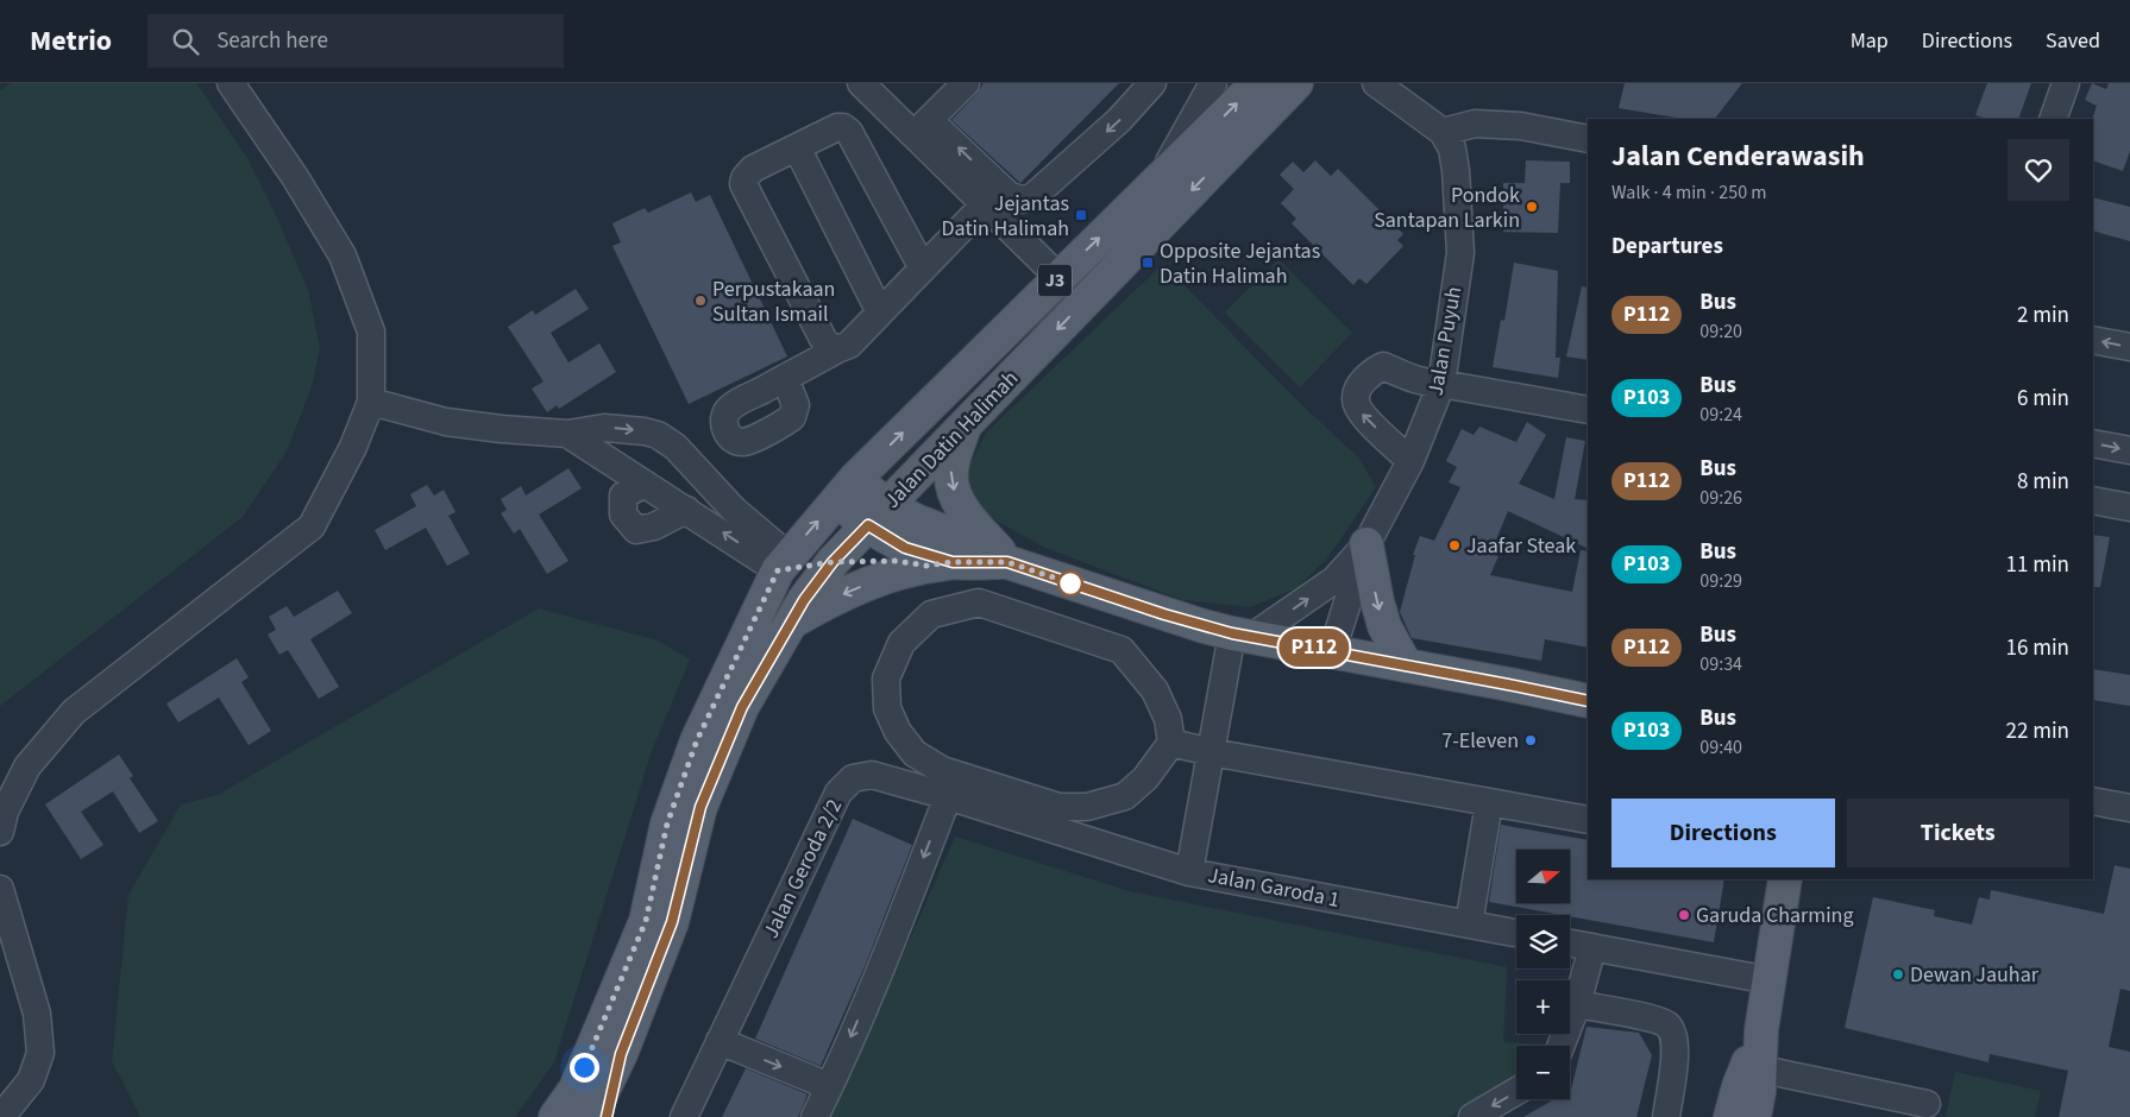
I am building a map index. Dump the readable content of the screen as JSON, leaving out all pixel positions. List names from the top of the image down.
{
  "streets": {
    "main road": ["J3", "Jalan Datin Halimah"],
    "street": ["Jalan Puyuh", "Jalan Geroda 2/2", "Jalan Garoda 1"]
  },
  "crossings": [
    ["Jalan Puyuh", "Jalan Garoda 1"],
    ["Jalan Geroda 2/2", "Jalan Garoda 1"]
  ],
  "places": {
    "other": [
      "Pondok Santapan Larkin",
      "Perpustakaan Sultan Ismail",
      "Jaafar Steak",
      "7-Eleven",
      "Garuda Charming",
      "Dewan Jauhar"
    ],
    "transit": ["Jejantas Datin Halimah", "Opposite Jejantas Datin Halimah"]
  },
  "lines": ["bus line P112"],
  "north": "right",
  "page": {
    "header": "Metrio",
    "search": "Search here",
    "nav": ["Map", "Directions", "Saved"],
    "on_map": "P112",
    "heading": [
      ["Jalan Cenderawasih", "Walk · 4 min · 250 m"],
      "Departures"
    ],
    "list": [
      {
        "mark": "P112",
        "name": "Bus",
        "note": "09:20",
        "value": "2 min"
      },
      {
        "mark": "P103",
        "name": "Bus",
        "note": "09:24",
        "value": "6 min"
      },
      {
        "mark": "P112",
        "name": "Bus",
        "note": "09:26",
        "value": "8 min"
      },
      {
        "mark": "P103",
        "name": "Bus",
        "note": "09:29",
        "value": "11 min"
      },
      {
        "mark": "P112",
        "name": "Bus",
        "note": "09:34",
        "value": "16 min"
      },
      {
        "mark": "P103",
        "name": "Bus",
        "note": "09:40",
        "value": "22 min"
      }
    ],
    "buttons": ["Directions", "Tickets"],
    "map_buttons": ["+", "−"]
  }
}
